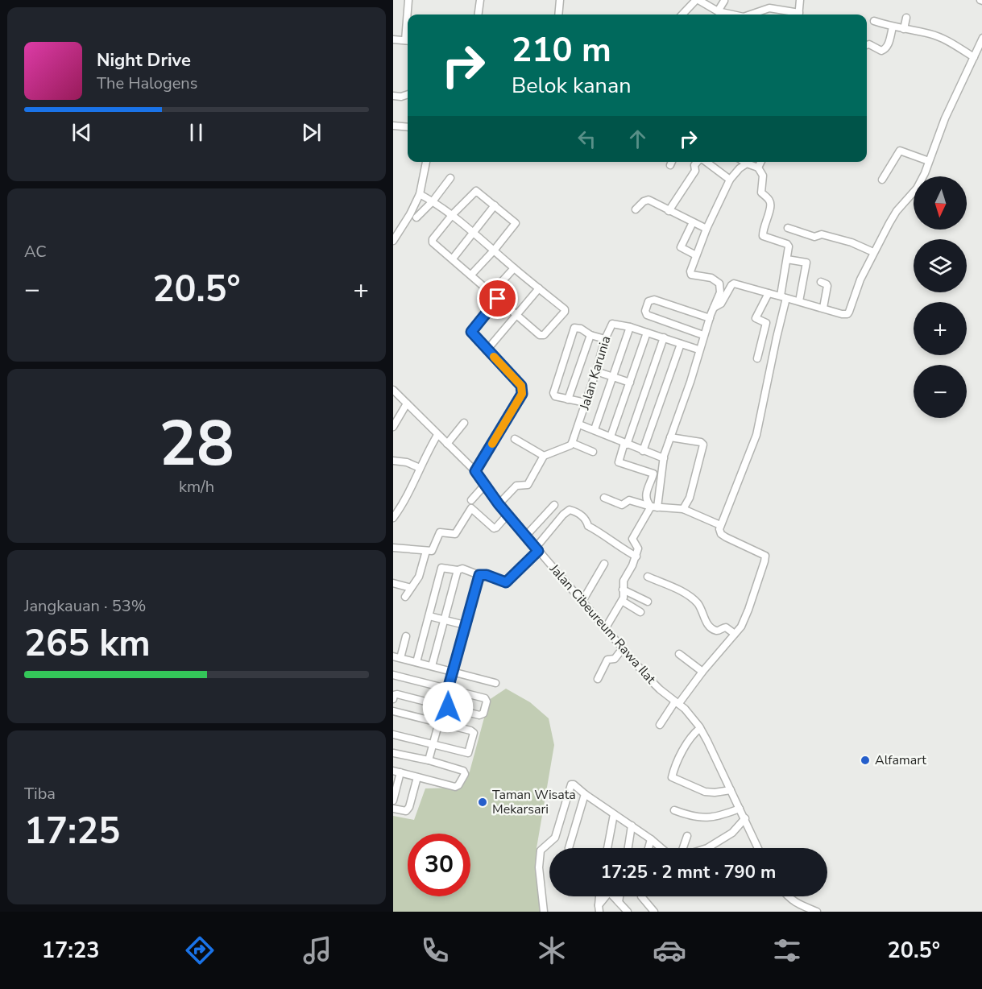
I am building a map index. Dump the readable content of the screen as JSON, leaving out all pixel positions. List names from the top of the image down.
{
  "streets": {
    "street": ["Jalan Karunia", "Jalan Cibeureum Rawa Ilat"]
  },
  "places": ["Alfamart", "Taman Wisata Mekarsari"],
  "north": "bottom",
  "page": {
    "turn": ["210 m", "Belok kanan"],
    "song": ["Night Drive", "The Halogens"],
    "map_buttons": ["+", "−"],
    "tile": [
      "AC",
      ["28", "km/h"],
      ["Jangkauan · 53%", "265 km"],
      ["Tiba", "17:25"]
    ],
    "heat": ["−", "20.5°", "+"],
    "limit": "30",
    "trip": "17:25 · 2 mnt · 790 m",
    "tabs": ["17:23", "20.5°"]
  }
}
